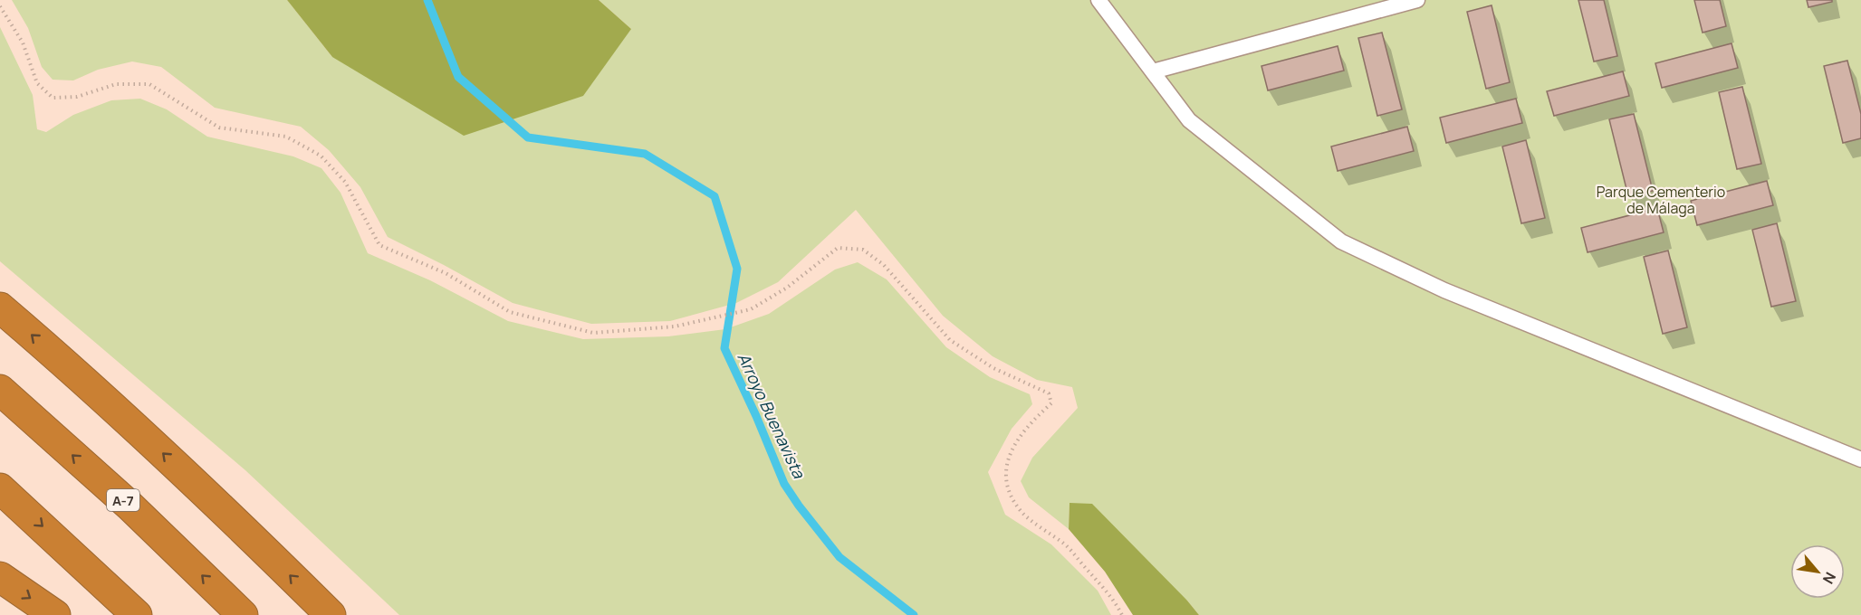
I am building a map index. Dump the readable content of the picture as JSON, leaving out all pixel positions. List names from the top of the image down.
{
  "streets": {
    "highway": ["A-7"]
  },
  "water": ["Arroyo Buenavista"],
  "parks": ["Parque Cementerio de Málaga"],
  "north": "bottom right"
}
